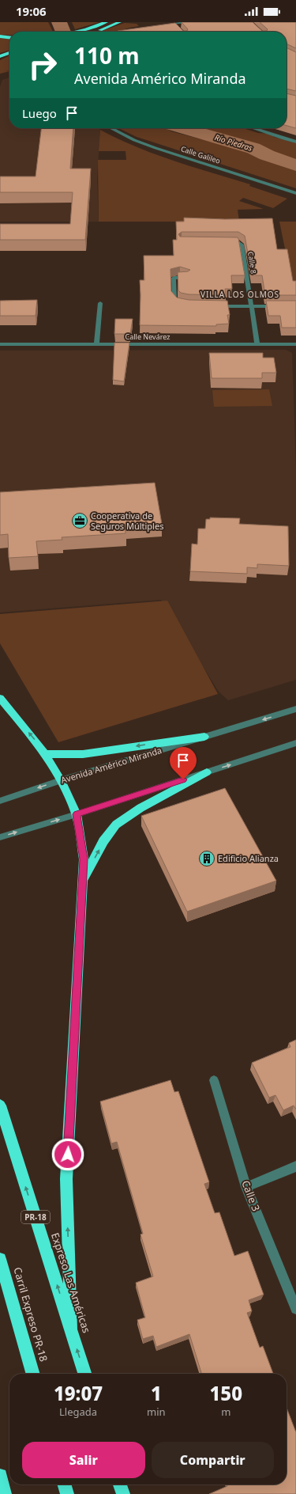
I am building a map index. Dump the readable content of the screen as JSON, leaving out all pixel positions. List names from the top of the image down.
{
  "streets": {
    "highway": ["PR-18", "Expreso Las Américas", "Carril Expreso PR-18"],
    "street": [
      "Calle Galileo",
      "Calle 8",
      "Calle Nevárez",
      "Avenida Américo Miranda",
      "Calle 3"
    ]
  },
  "crossings": [
    ["Calle 8", "Calle Nevárez"]
  ],
  "districts": ["VILLA LOS OLMOS"],
  "water": ["Río Piedras"],
  "places": {
    "office": ["Cooperativa de Seguros Múltiples"],
    "building": ["Edificio Alianza"]
  },
  "page": {
    "status": "19:06",
    "turn": ["110 m", "Avenida Américo Miranda"],
    "then": "Luego",
    "eta": [
      "19:07",
      "Llegada",
      "1",
      "min",
      "150",
      "m"
    ],
    "buttons": ["Salir", "Compartir"]
  }
}
